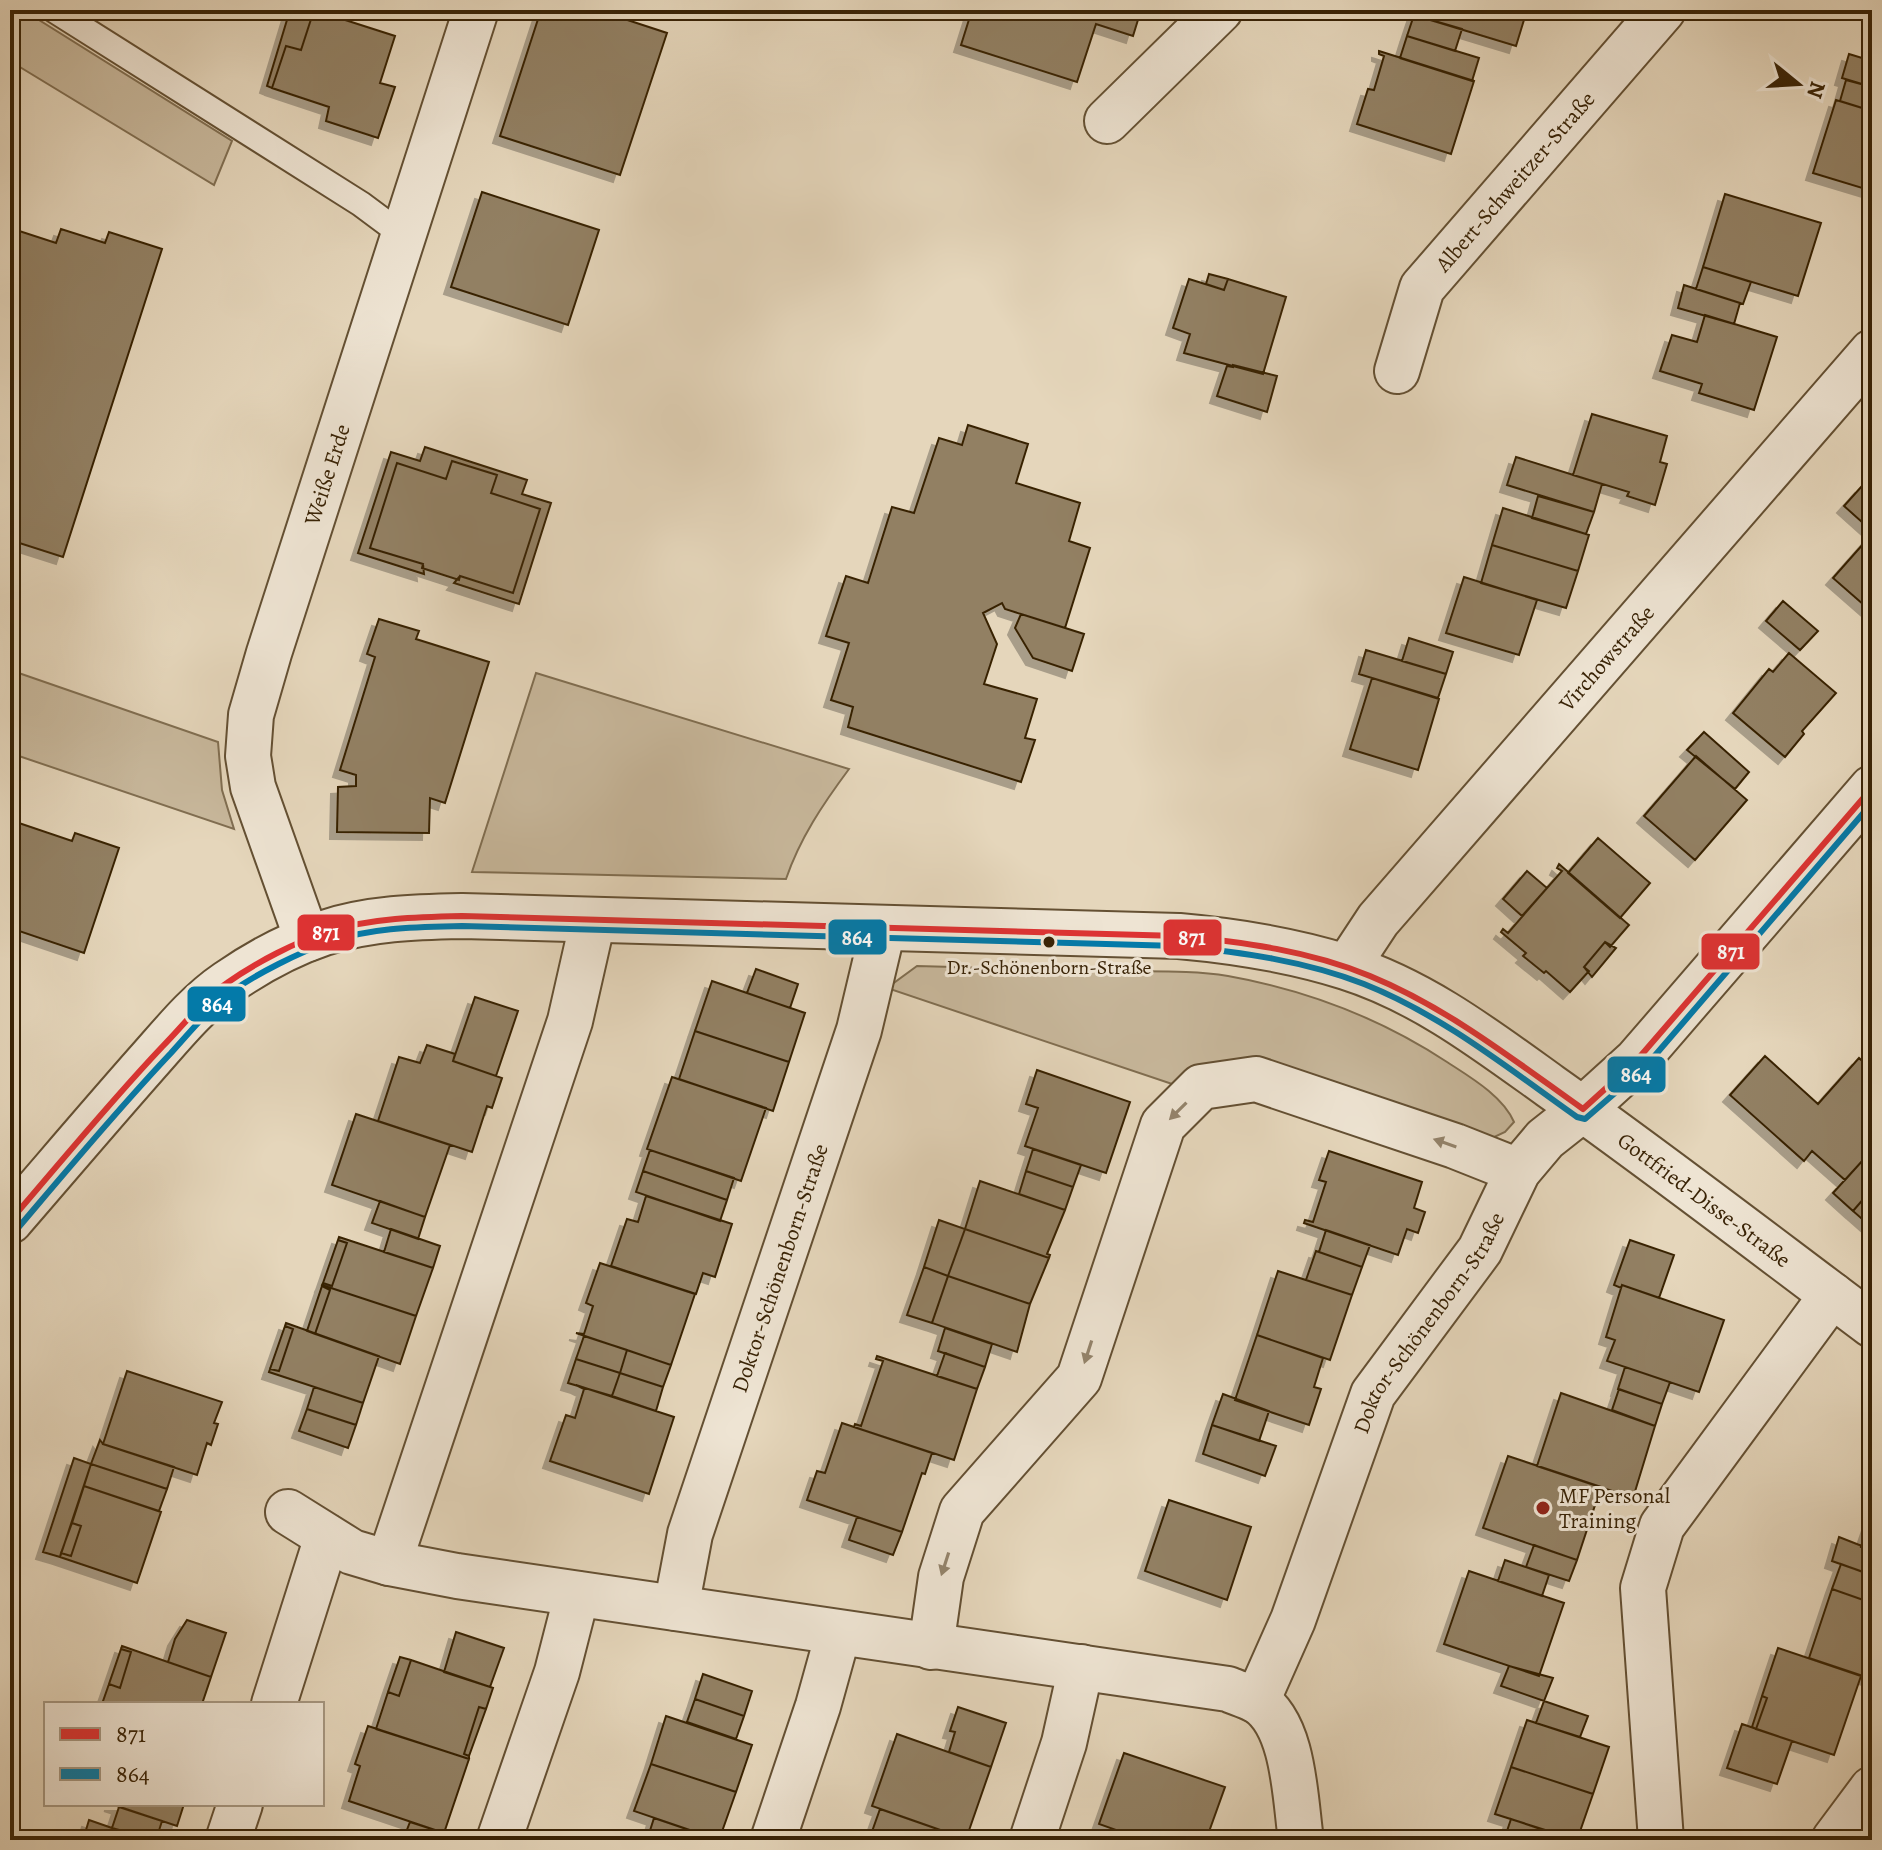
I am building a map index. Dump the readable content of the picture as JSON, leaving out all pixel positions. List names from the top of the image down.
{
  "streets": {
    "street": [
      "Albert-Schweitzer-Straße",
      "Weiße Erde",
      "Virchowstraße",
      "Gottfried-Disse-Straße",
      "Doktor-Schönenborn-Straße"
    ]
  },
  "crossings": [
    ["Weiße Erde", "Gottfried-Disse-Straße"],
    ["Virchowstraße", "Gottfried-Disse-Straße"],
    ["Gottfried-Disse-Straße", "Doktor-Schönenborn-Straße"]
  ],
  "places": ["Dr.-Schönenborn-Straße", "MF Personal Training"],
  "lines": ["transit line 871", "transit line 864"],
  "legend": ["871", "864"],
  "north": "right"
}
